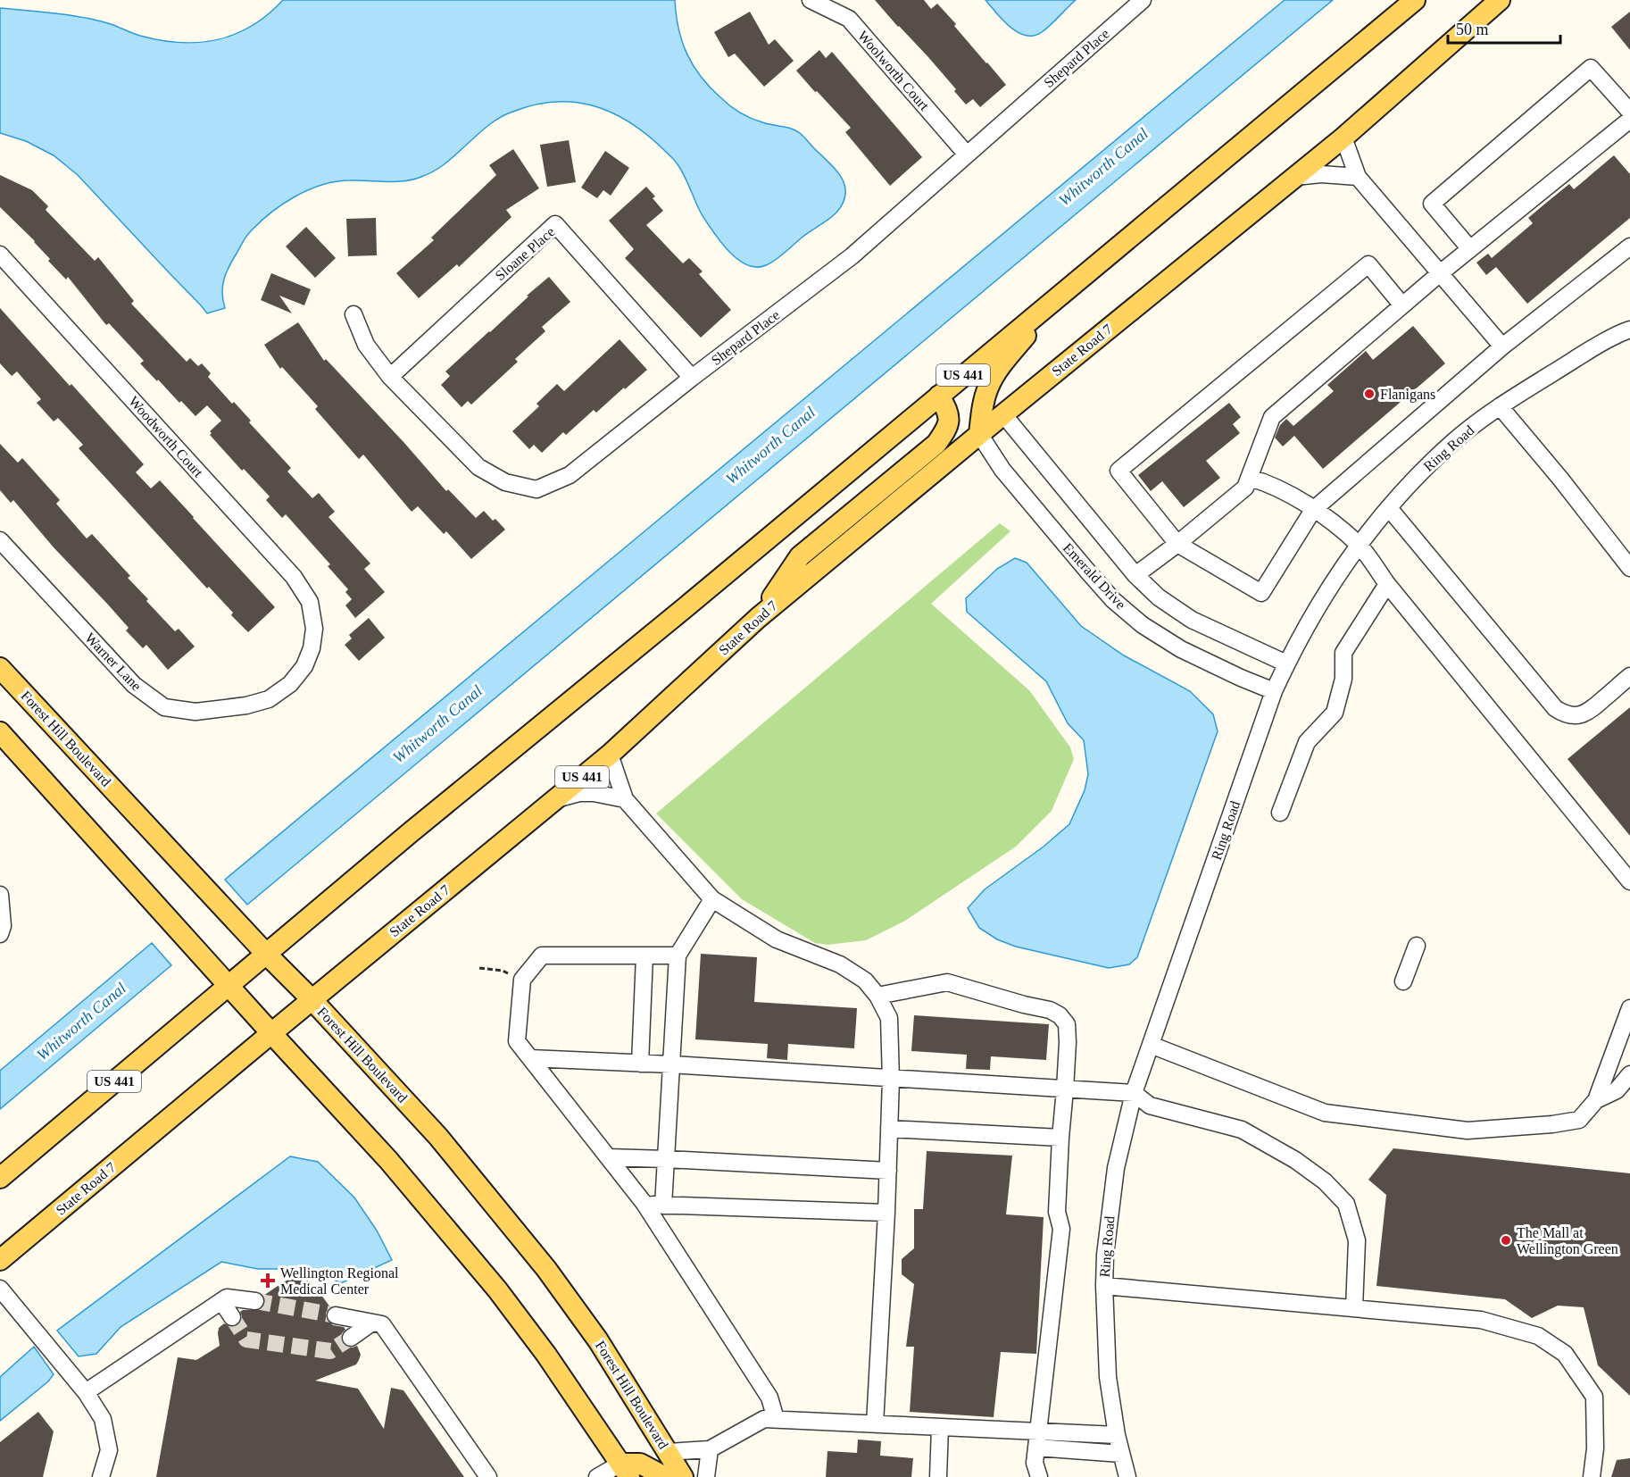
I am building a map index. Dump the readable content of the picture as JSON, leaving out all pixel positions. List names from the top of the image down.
{
  "streets": {
    "main road": ["State Road 7", "US 441", "Forest Hill Boulevard"],
    "street": [
      "Shepard Place",
      "Woolworth Court",
      "Sloane Place",
      "Woodworth Court",
      "Ring Road",
      "Emerald Drive",
      "Warner Lane"
    ]
  },
  "crossings": [
    ["Shepard Place", "Woolworth Court"],
    ["Shepard Place", "Sloane Place"],
    ["State Road 7", "Emerald Drive"],
    ["State Road 7", "Forest Hill Boulevard"],
    ["US 441", "Forest Hill Boulevard"],
    ["Woodworth Court", "Warner Lane"],
    ["Ring Road", "Emerald Drive"]
  ],
  "water": ["Whitworth Canal"],
  "places": {
    "other": ["Flanigans", "The Mall at Wellington Green"],
    "health": ["Wellington Regional Medical Center"]
  },
  "scale_bar": "50 m"
}
